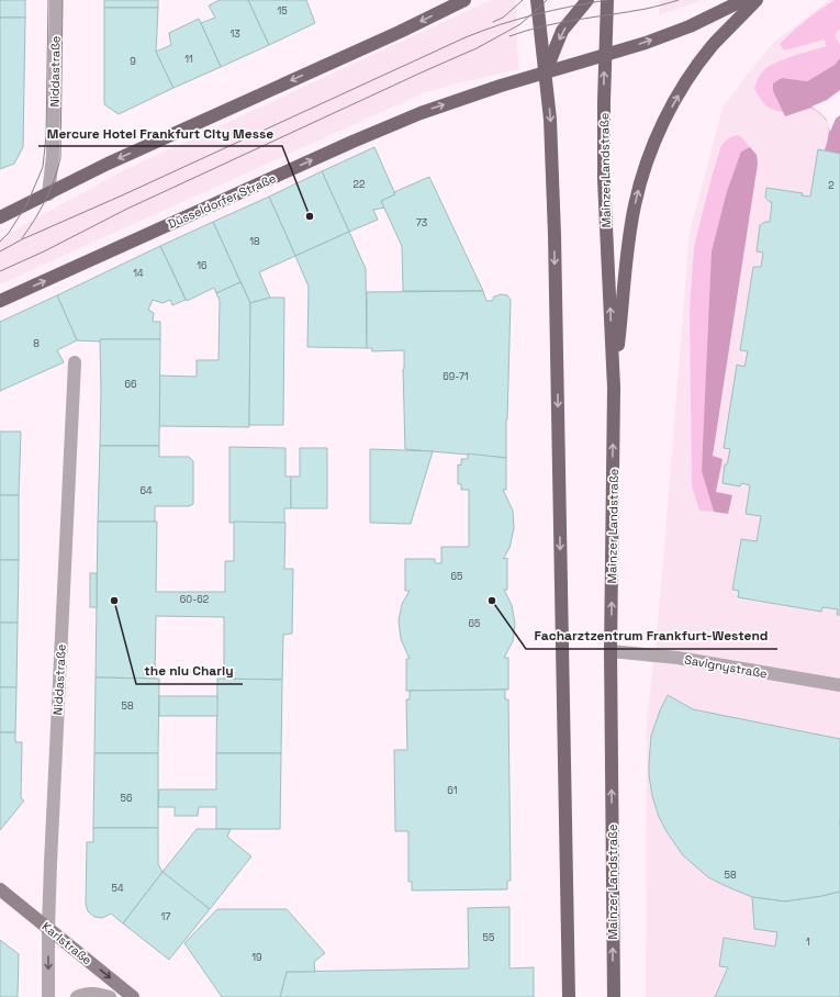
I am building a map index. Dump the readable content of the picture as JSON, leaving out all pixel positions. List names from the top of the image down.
{
  "streets": {
    "main road": ["Mainzer Landstraße", "Düsseldorfer Straße", "Karlstraße"],
    "street": ["Niddastraße", "Savignystraße"]
  },
  "crossings": [
    ["Niddastraße", "Karlstraße"],
    ["Mainzer Landstraße", "Düsseldorfer Straße"],
    ["Mainzer Landstraße", "Savignystraße"]
  ],
  "one_way": ["Karlstraße"],
  "places": ["Mercure Hotel Frankfurt City Messe", "the niu Charly", "Facharztzentrum Frankfurt-Westend"],
  "house_numbers": [
    "15",
    "13",
    "11",
    "9",
    "22",
    "2",
    "73",
    "18",
    "16",
    "14",
    "8",
    "69-71",
    "66",
    "64",
    "65",
    "60-62",
    "65",
    "58",
    "61",
    "56",
    "58",
    "54",
    "17",
    "55",
    "1",
    "19"
  ]
}
